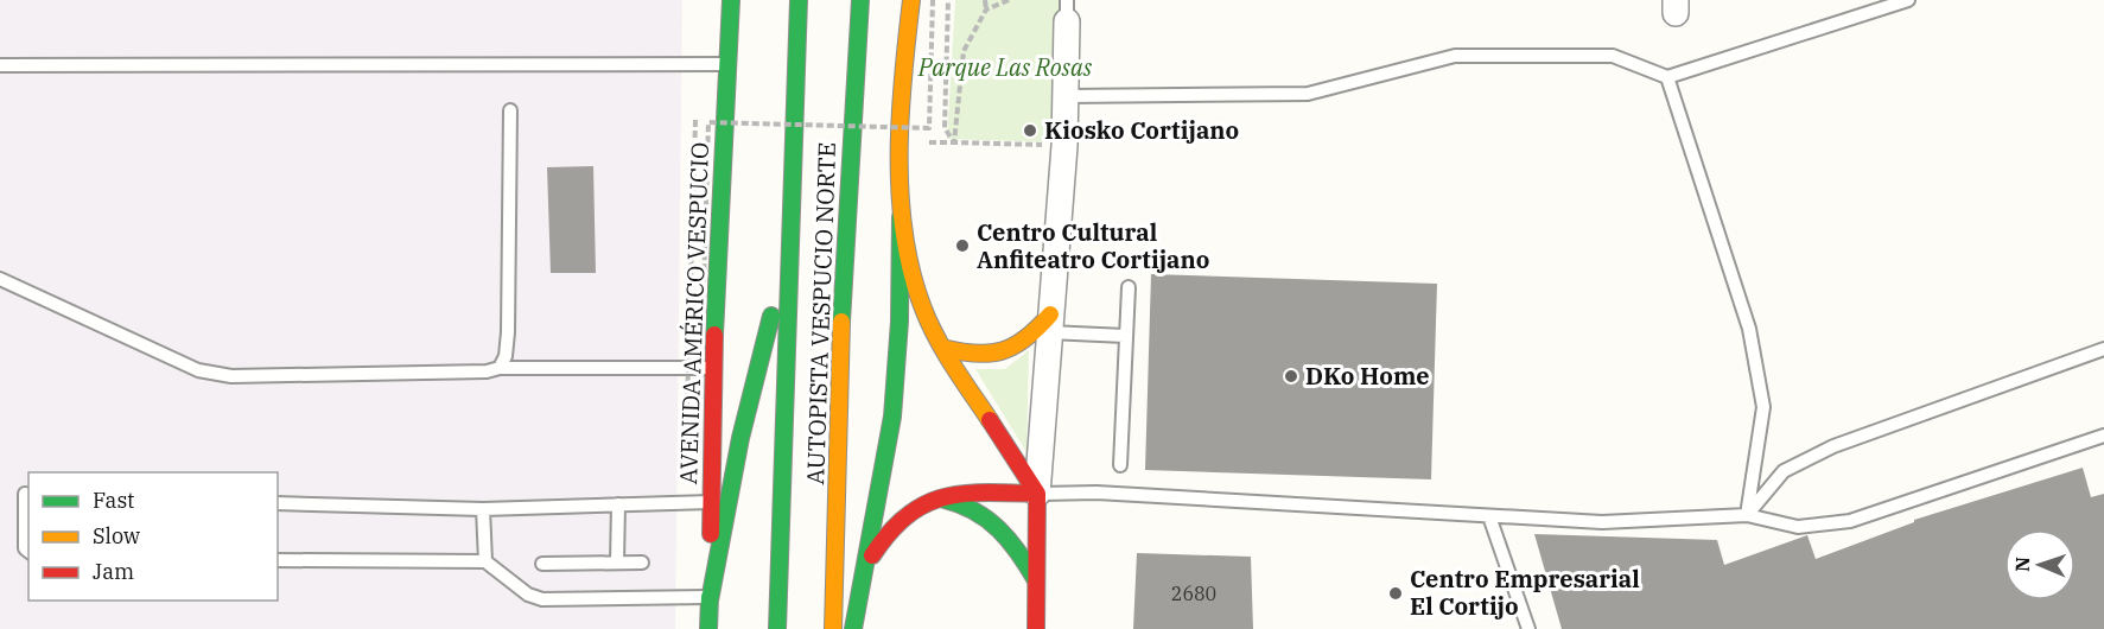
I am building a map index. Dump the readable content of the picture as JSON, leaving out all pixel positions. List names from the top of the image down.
{
  "streets": {
    "main road": ["AVENIDA AMÉRICO VESPUCIO", "AUTOPISTA VESPUCIO NORTE"]
  },
  "parks": ["Parque Las Rosas"],
  "places": [
    "Kiosko Cortijano",
    "Centro Cultural Anfiteatro Cortijano",
    "DKo Home",
    "Centro Empresarial El Cortijo"
  ],
  "house_numbers": ["2680"],
  "legend": ["Fast", "Slow", "Jam"],
  "north": "left"
}
